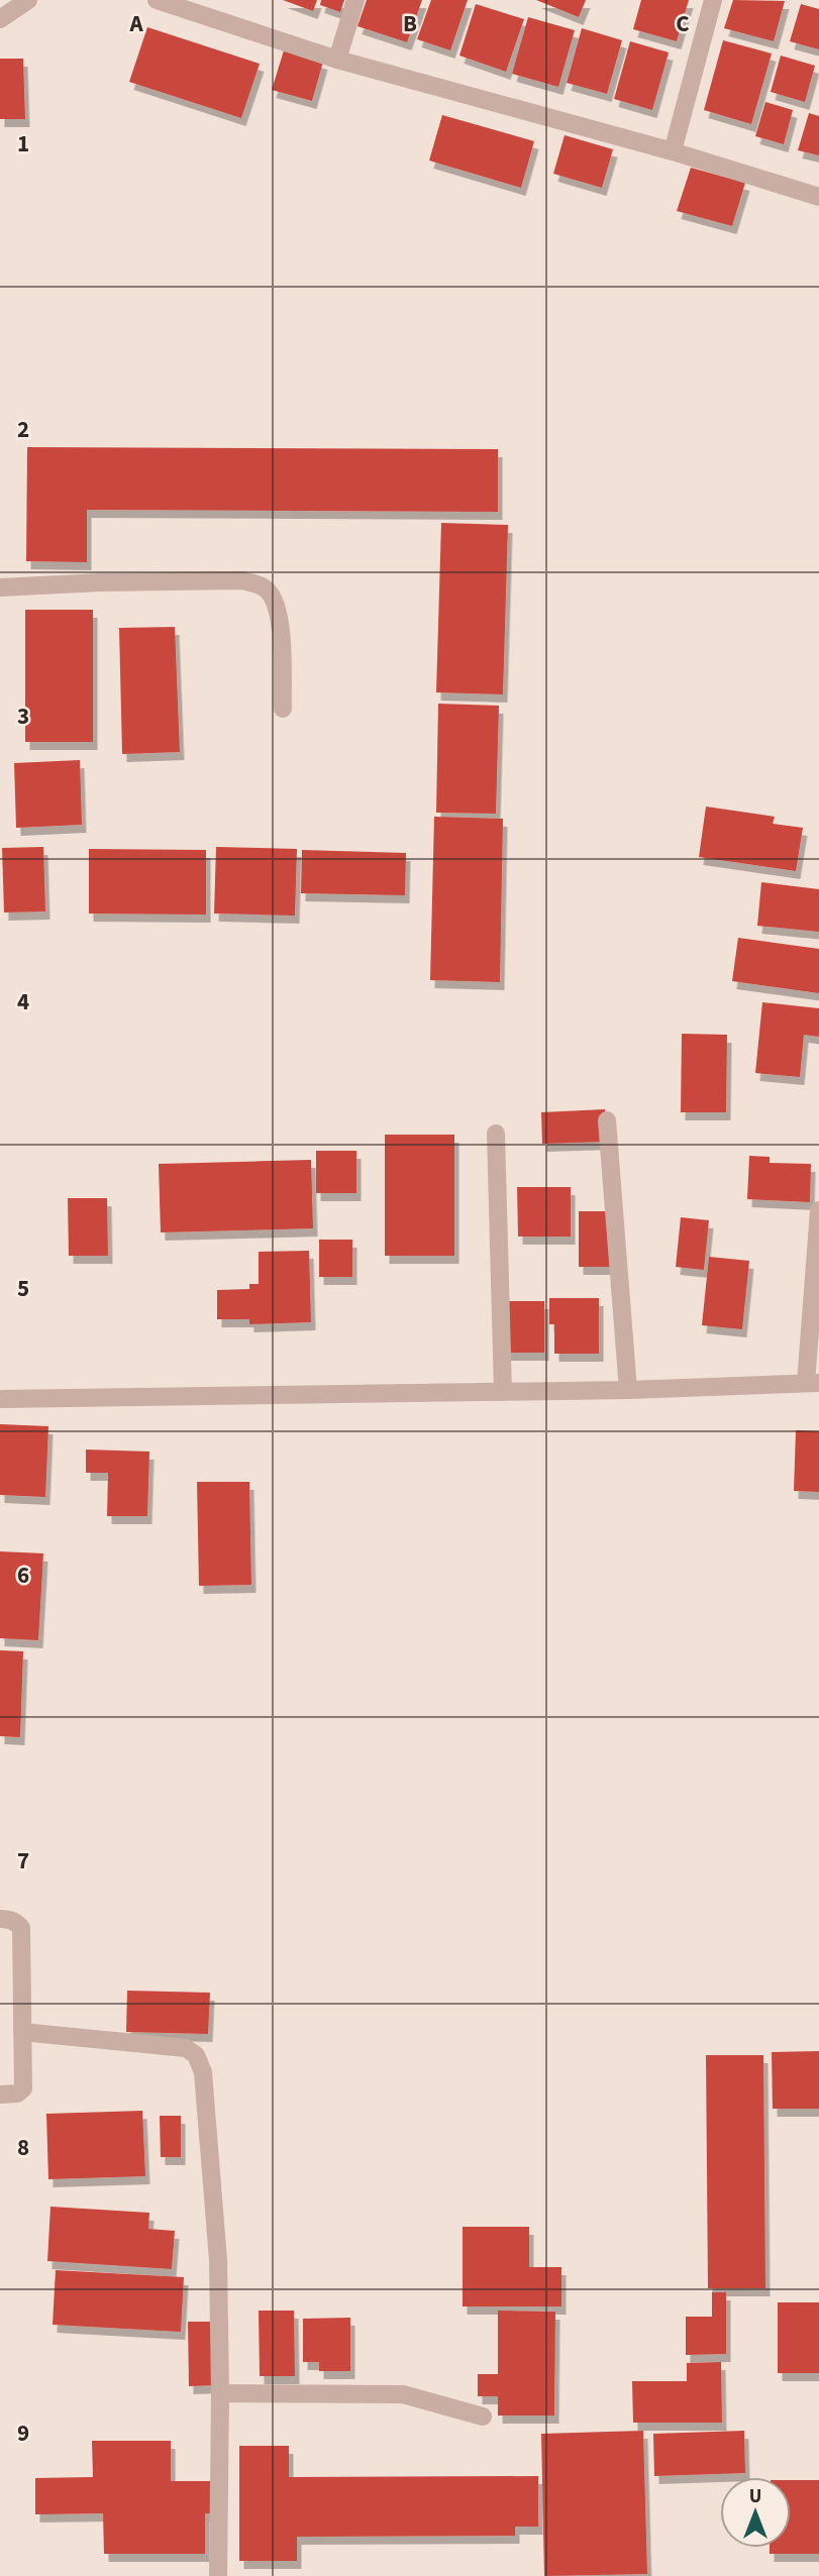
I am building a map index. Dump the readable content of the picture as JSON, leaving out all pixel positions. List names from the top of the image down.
{
  "north": "top",
  "grid": {
    "columns": ["A", "B", "C"],
    "rows": [
      "1",
      "2",
      "3",
      "4",
      "5",
      "6",
      "7",
      "8",
      "9"
    ]
  }
}
